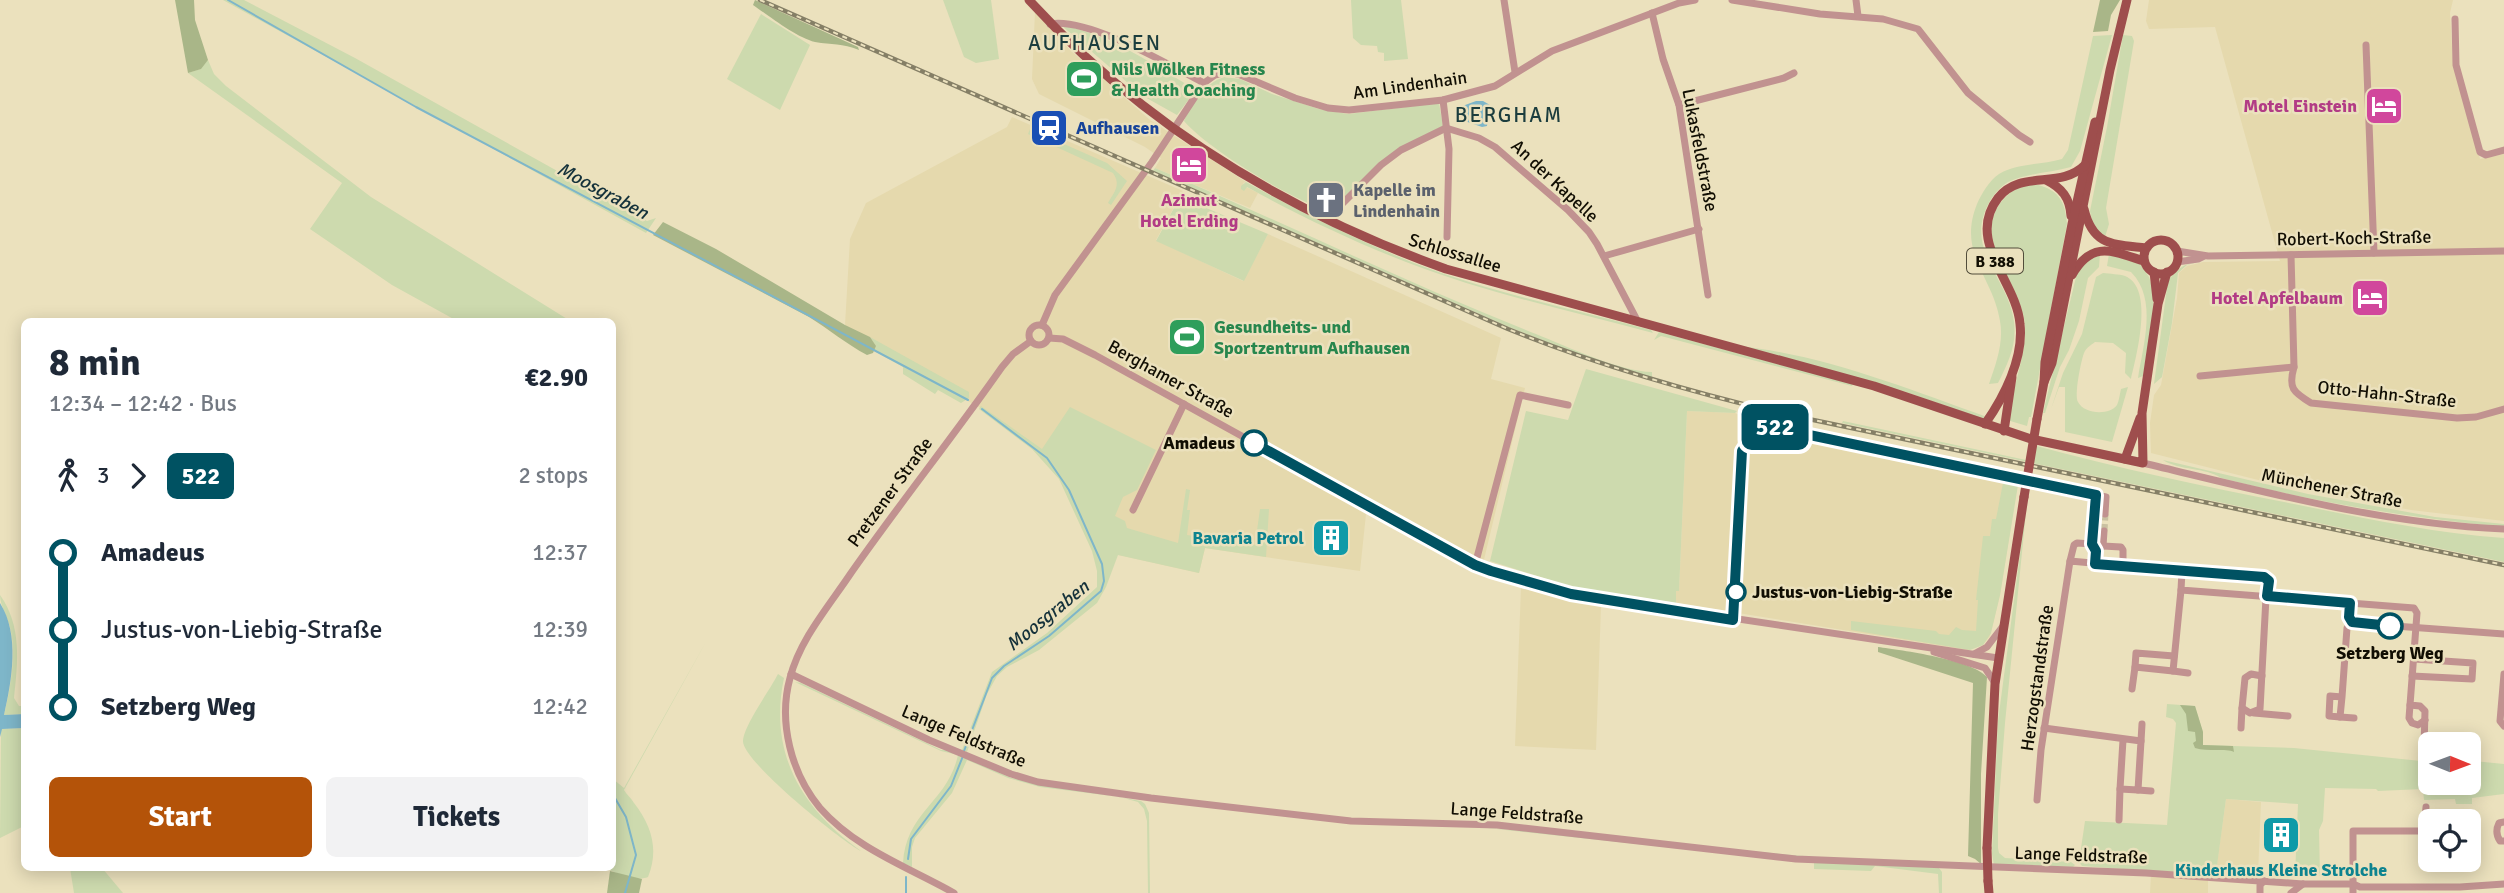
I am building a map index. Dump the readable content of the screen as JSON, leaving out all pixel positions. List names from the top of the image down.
{
  "streets": {
    "main road": ["Schlossallee", "B 388"],
    "street": [
      "Am Lindenhain",
      "Lukasfeldstraße",
      "An der Kapelle",
      "Robert-Koch-Straße",
      "Berghamer Straße",
      "Otto-Hahn-Straße",
      "Münchener Straße",
      "Pretzener Straße",
      "Herzogstandstraße",
      "Lange Feldstraße"
    ]
  },
  "crossings": [
    ["Am Lindenhain", "Lukasfeldstraße"],
    ["An der Kapelle", "Schlossallee"],
    ["Robert-Koch-Straße", "Otto-Hahn-Straße"],
    ["Schlossallee", "B 388"],
    ["Schlossallee", "Münchener Straße"],
    ["Schlossallee", "Pretzener Straße"],
    ["Berghamer Straße", "Pretzener Straße"],
    ["Pretzener Straße", "Lange Feldstraße"]
  ],
  "districts": ["AUFHAUSEN", "BERGHAM"],
  "water": ["Moosgraben"],
  "places": {
    "sports": ["Nils Wölken Fitness & Health Coaching", "Gesundheits- und Sportzentrum Aufhausen"],
    "hotel": ["Motel Einstein", "Azimut Hotel Erding", "Hotel Apfelbaum"],
    "station": ["Aufhausen"],
    "church": ["Kapelle im Lindenhain"],
    "other": ["Amadeus", "Justus-von-Liebig-Straße", "Setzberg Weg"],
    "building": ["Bavaria Petrol", "Kinderhaus Kleine Strolche"]
  },
  "lines": ["bus line 522"],
  "north": "right",
  "page": {
    "on_map": "522",
    "heading": ["8 min", "12:34 – 12:42 · Bus", "€2.90"],
    "legs": ["3", "522", "2 stops"],
    "list": [
      {
        "name": "Amadeus",
        "value": "12:37"
      },
      {
        "name": "Justus-von-Liebig-Straße",
        "value": "12:39"
      },
      {
        "name": "Setzberg Weg",
        "value": "12:42"
      }
    ],
    "buttons": ["Start", "Tickets"]
  }
}
